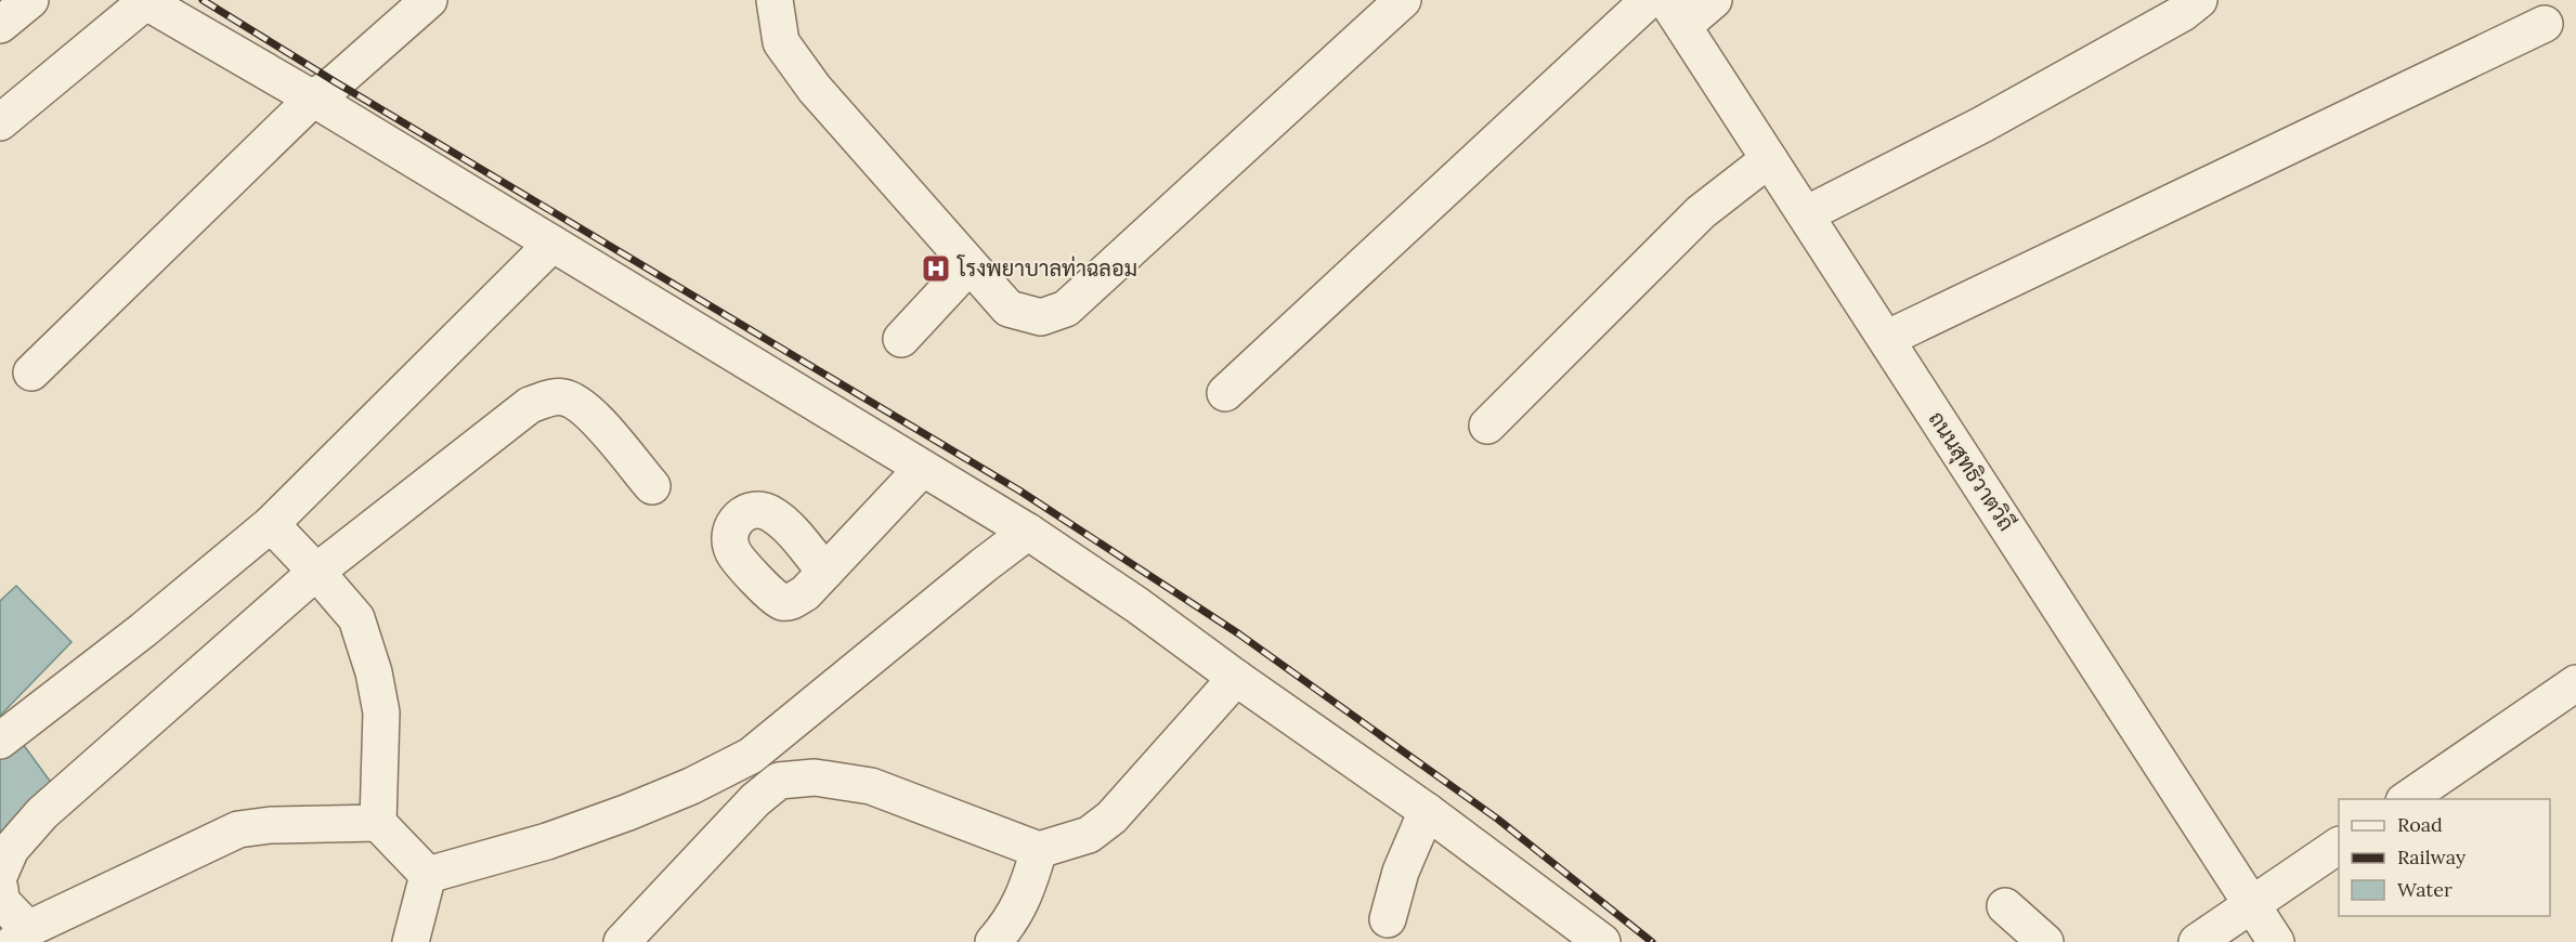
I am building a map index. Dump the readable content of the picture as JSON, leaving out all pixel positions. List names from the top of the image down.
{
  "streets": {
    "street": ["ถนนสุทธิวาตวิถี"]
  },
  "places": {
    "hospital": ["โรงพยาบาลท่าฉลอม"]
  },
  "legend": ["Road", "Railway", "Water"]
}
